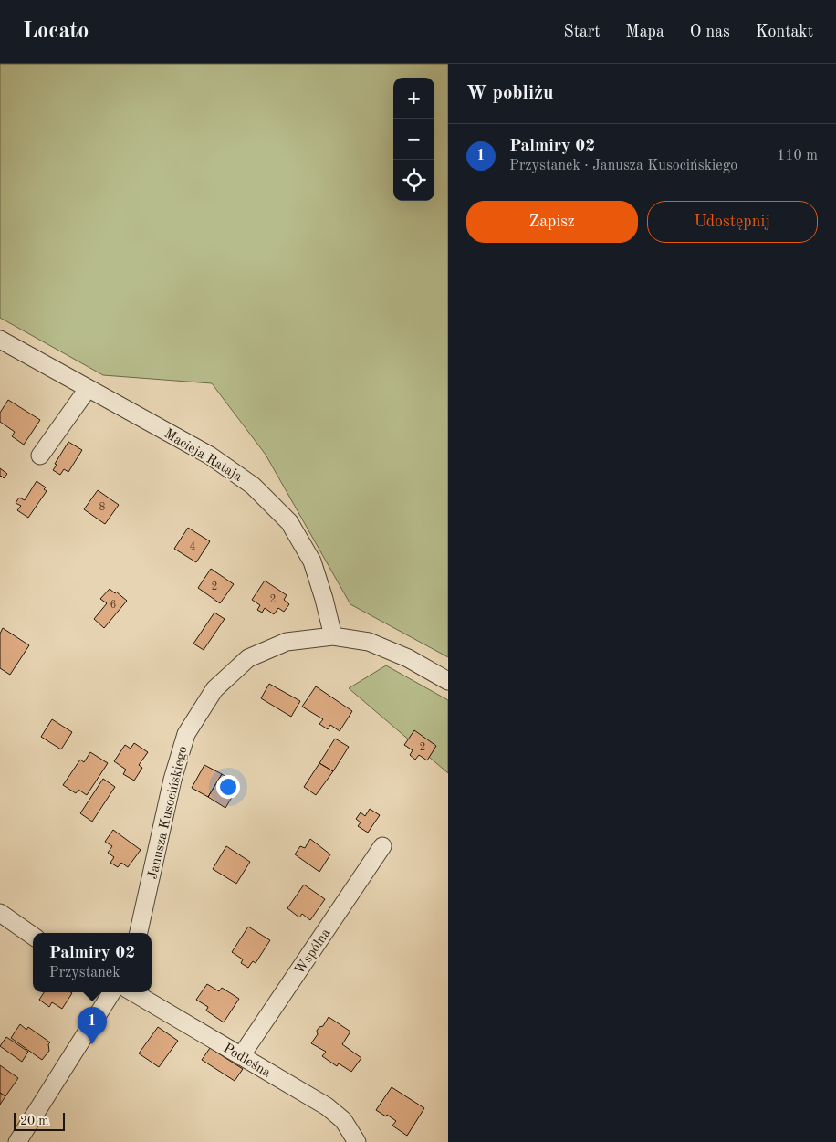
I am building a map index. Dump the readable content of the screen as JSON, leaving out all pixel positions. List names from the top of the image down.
{
  "streets": {
    "street": [
      "Macieja Rataja",
      "Janusza Kusocińskiego",
      "Wspólna",
      "Podleśna"
    ]
  },
  "crossings": [
    ["Macieja Rataja", "Janusza Kusocińskiego"],
    ["Wspólna", "Podleśna"]
  ],
  "house_numbers": [
    "8",
    "4",
    "2",
    "2",
    "6",
    "2"
  ],
  "scale_bar": "20 m",
  "page": {
    "header": "Locato",
    "nav": [
      "Start",
      "Mapa",
      "O nas",
      "Kontakt"
    ],
    "heading": "W pobliżu",
    "map_buttons": ["+", "−"],
    "list": [
      {
        "mark": "1",
        "name": "Palmiry 02",
        "note": "Przystanek · Janusza Kusocińskiego",
        "value": "110 m"
      }
    ],
    "buttons": ["Zapisz", "Udostępnij"],
    "popup": ["Palmiry 02", "Przystanek"],
    "pins": "1",
    "scale": "20 m"
  }
}
